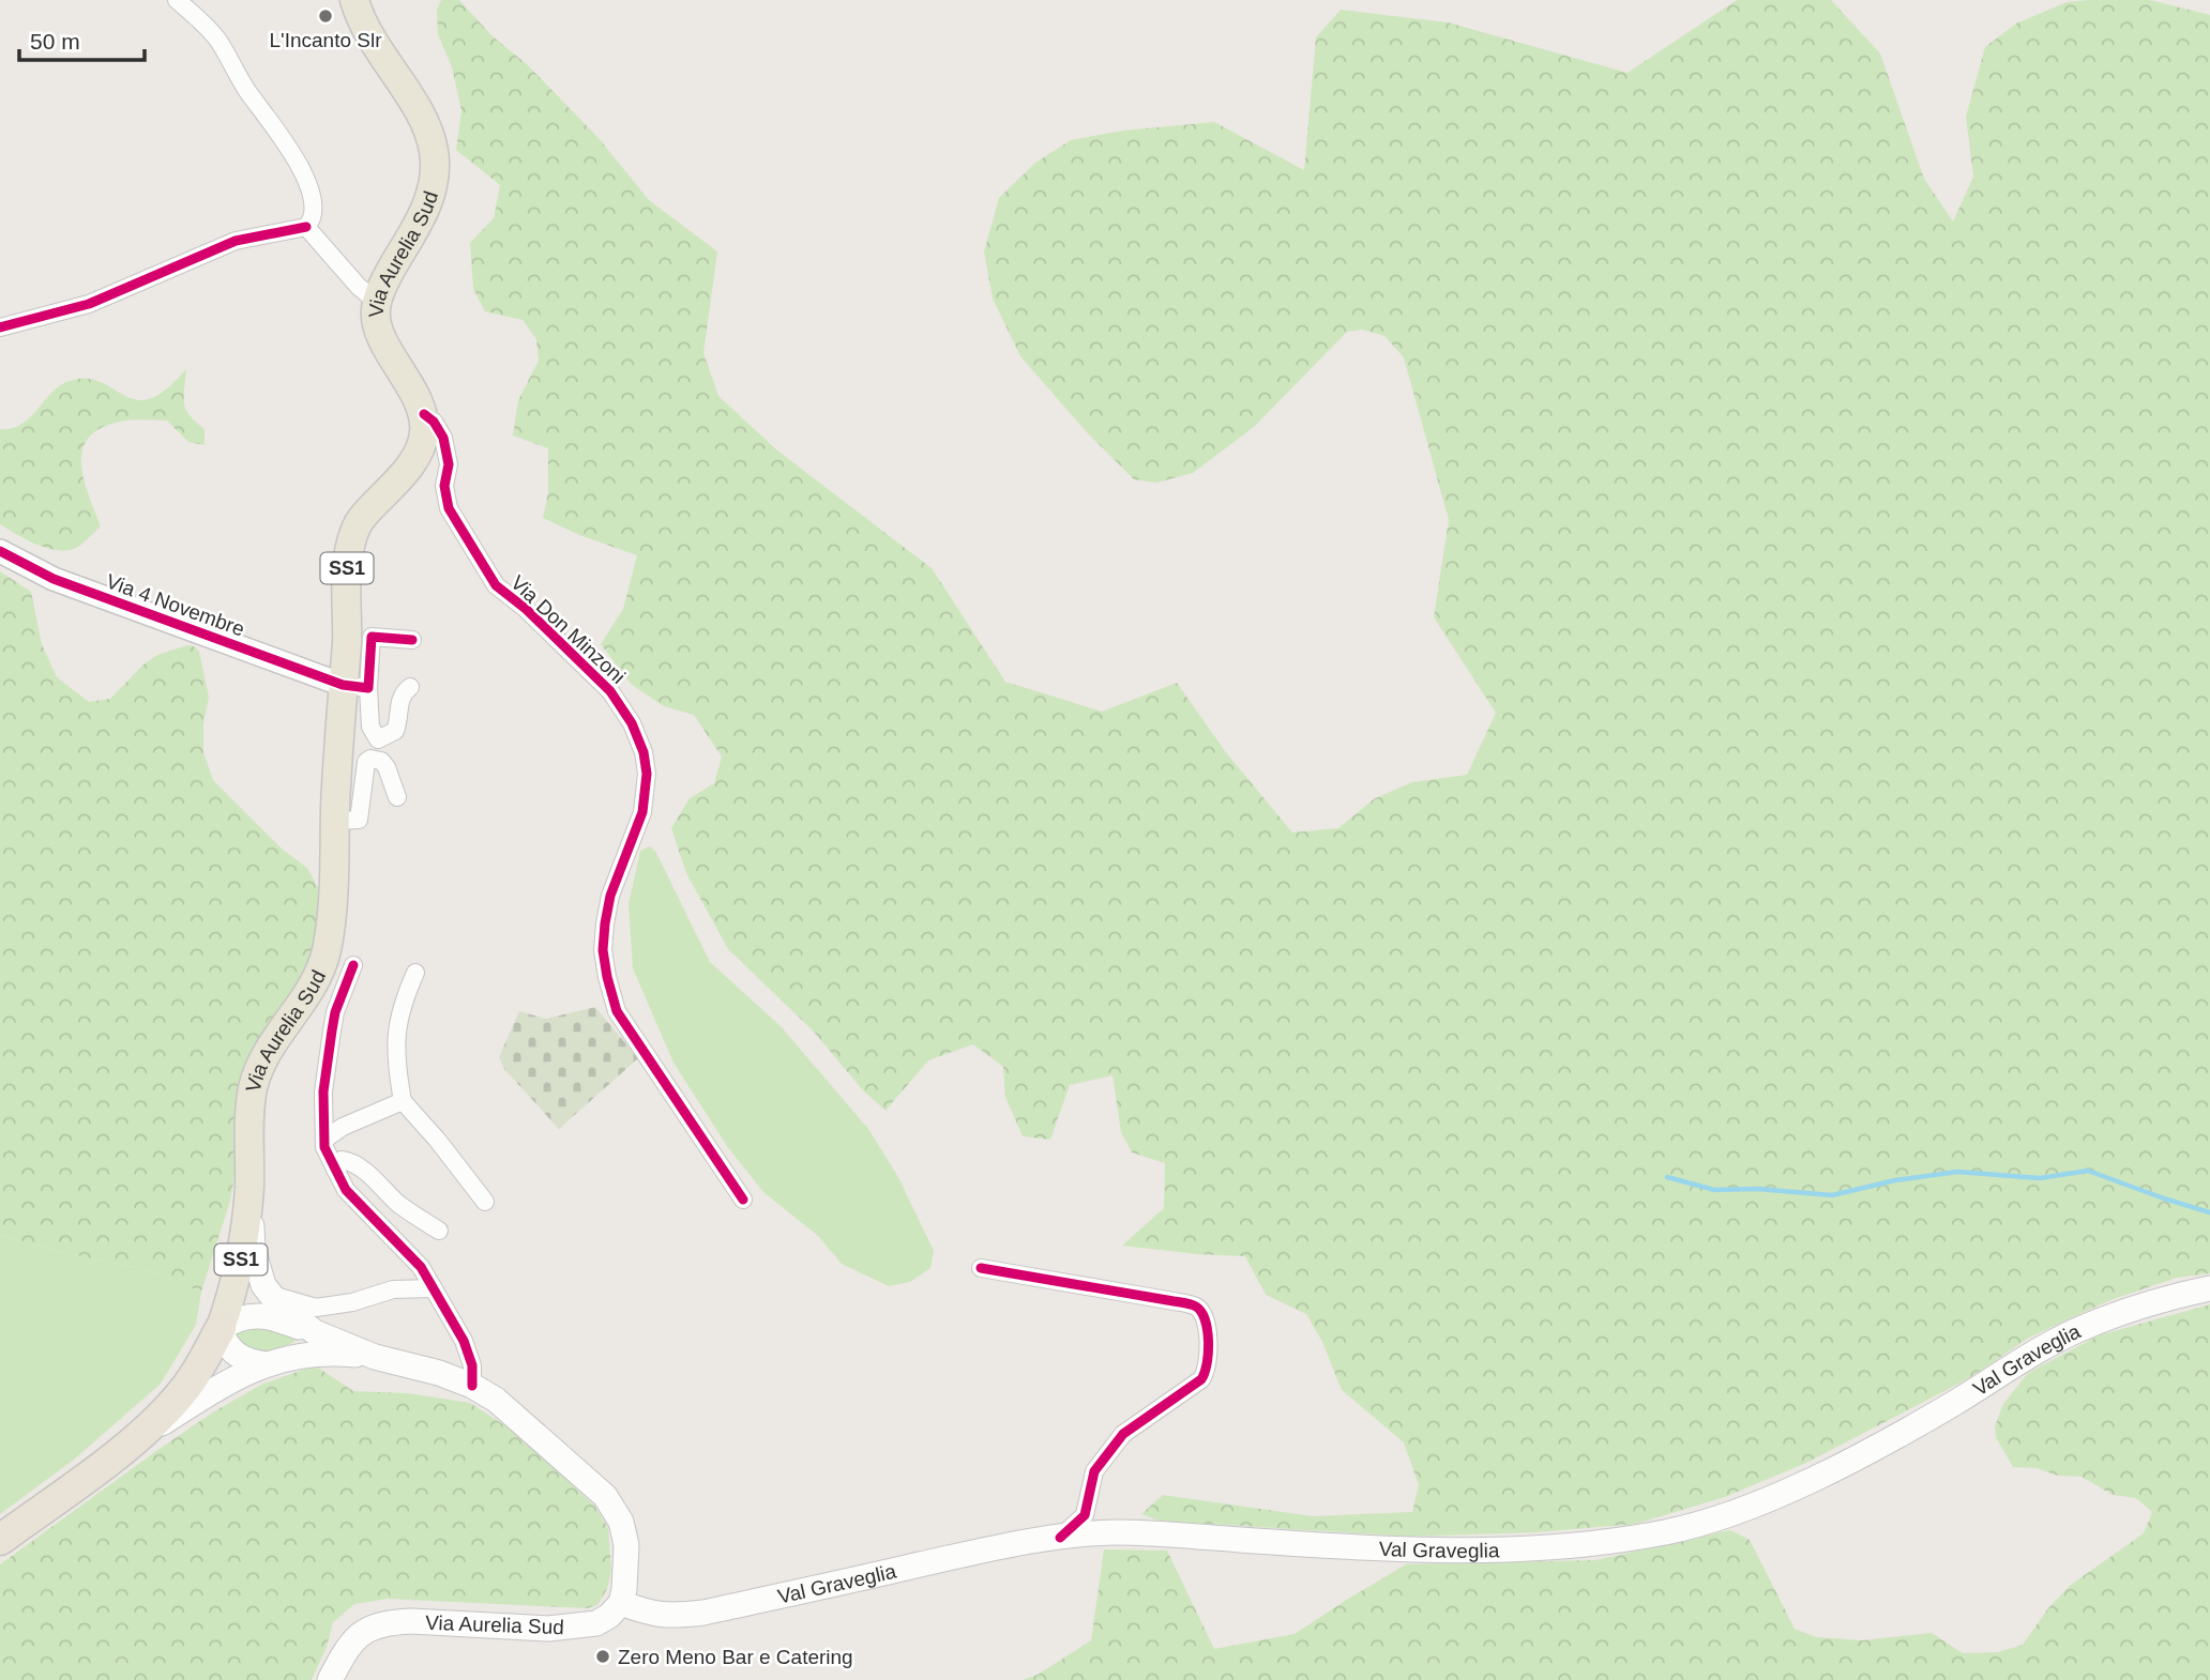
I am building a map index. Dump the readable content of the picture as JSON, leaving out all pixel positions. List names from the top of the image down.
{
  "streets": {
    "main road": ["Via Aurelia Sud", "SS1", "Val Graveglia"],
    "street": ["Via 4 Novembre", "Via Don Minzoni"]
  },
  "crossings": [
    ["Via Aurelia Sud", "SS1"],
    ["Via Aurelia Sud", "Via 4 Novembre"],
    ["Via Aurelia Sud", "Via Don Minzoni"],
    ["Via Aurelia Sud", "Val Graveglia"]
  ],
  "places": ["L'Incanto Slr", "Zero Meno Bar e Catering"],
  "scale_bar": "50 m"
}
